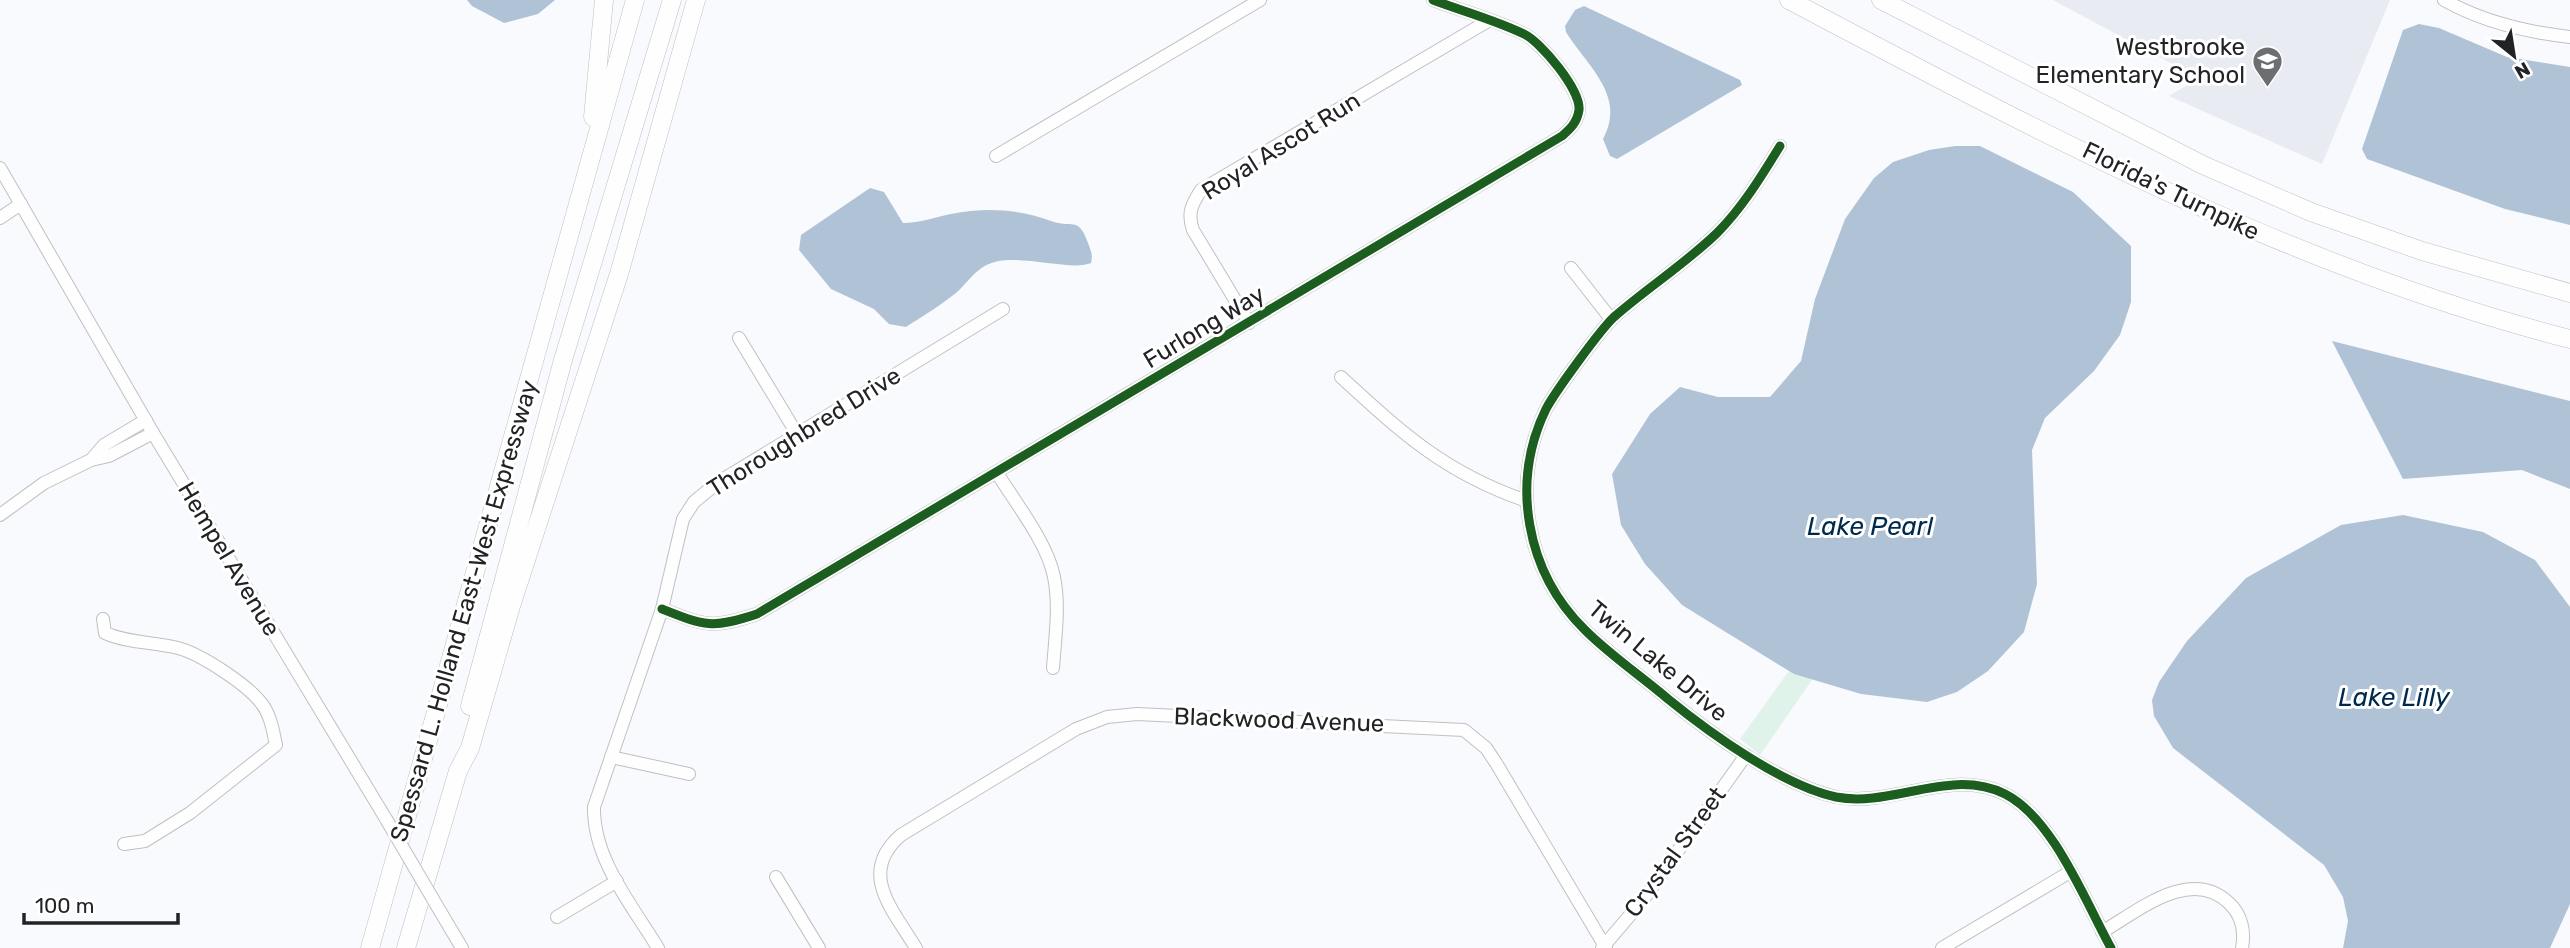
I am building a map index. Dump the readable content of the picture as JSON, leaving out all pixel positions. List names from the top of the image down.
{
  "streets": {
    "highway": ["Florida's Turnpike", "Spessard L. Holland East-West Expressway"],
    "street": [
      "Royal Ascot Run",
      "Furlong Way",
      "Thoroughbred Drive",
      "Hempel Avenue",
      "Twin Lake Drive",
      "Blackwood Avenue",
      "Crystal Street"
    ]
  },
  "crossings": [
    ["Royal Ascot Run", "Furlong Way"],
    ["Furlong Way", "Thoroughbred Drive"],
    ["Twin Lake Drive", "Crystal Street"],
    ["Blackwood Avenue", "Crystal Street"]
  ],
  "water": ["Lake Pearl", "Lake Lilly"],
  "places": {
    "school or university": ["Westbrooke Elementary School"]
  },
  "scale_bar": "100 m",
  "north": "bottom right"
}
